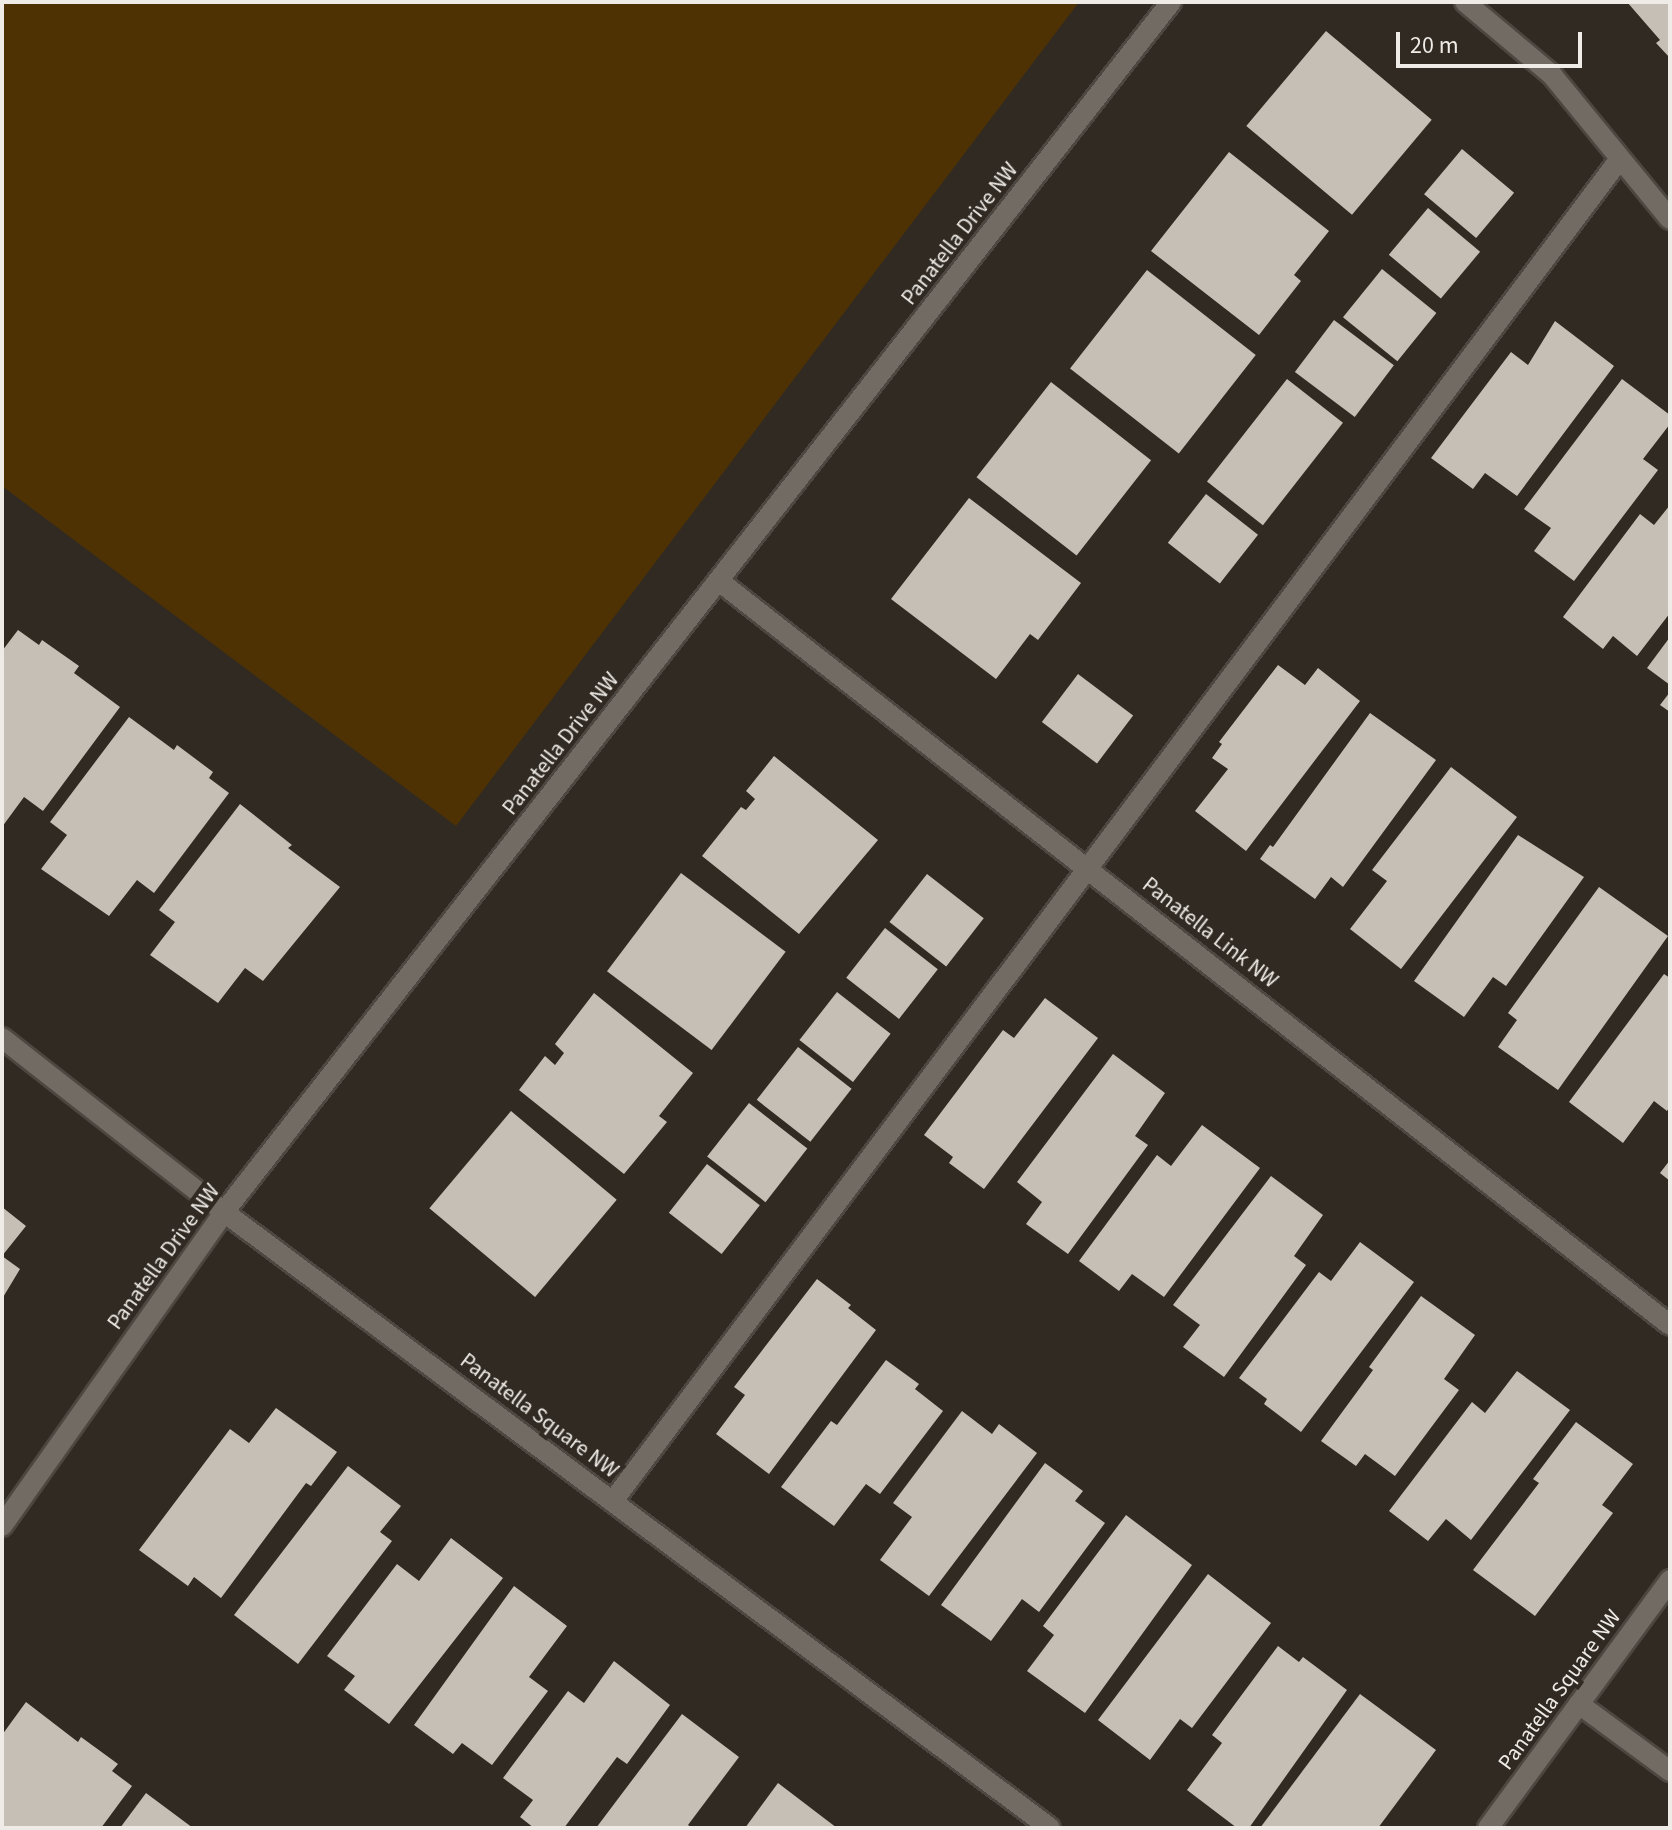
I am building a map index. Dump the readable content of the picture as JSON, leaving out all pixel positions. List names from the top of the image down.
{
  "streets": {
    "street": ["Panatella Drive NW", "Panatella Link NW", "Panatella Square NW"]
  },
  "crossings": [
    ["Panatella Drive NW", "Panatella Link NW"],
    ["Panatella Drive NW", "Panatella Square NW"]
  ],
  "scale_bar": "20 m"
}
